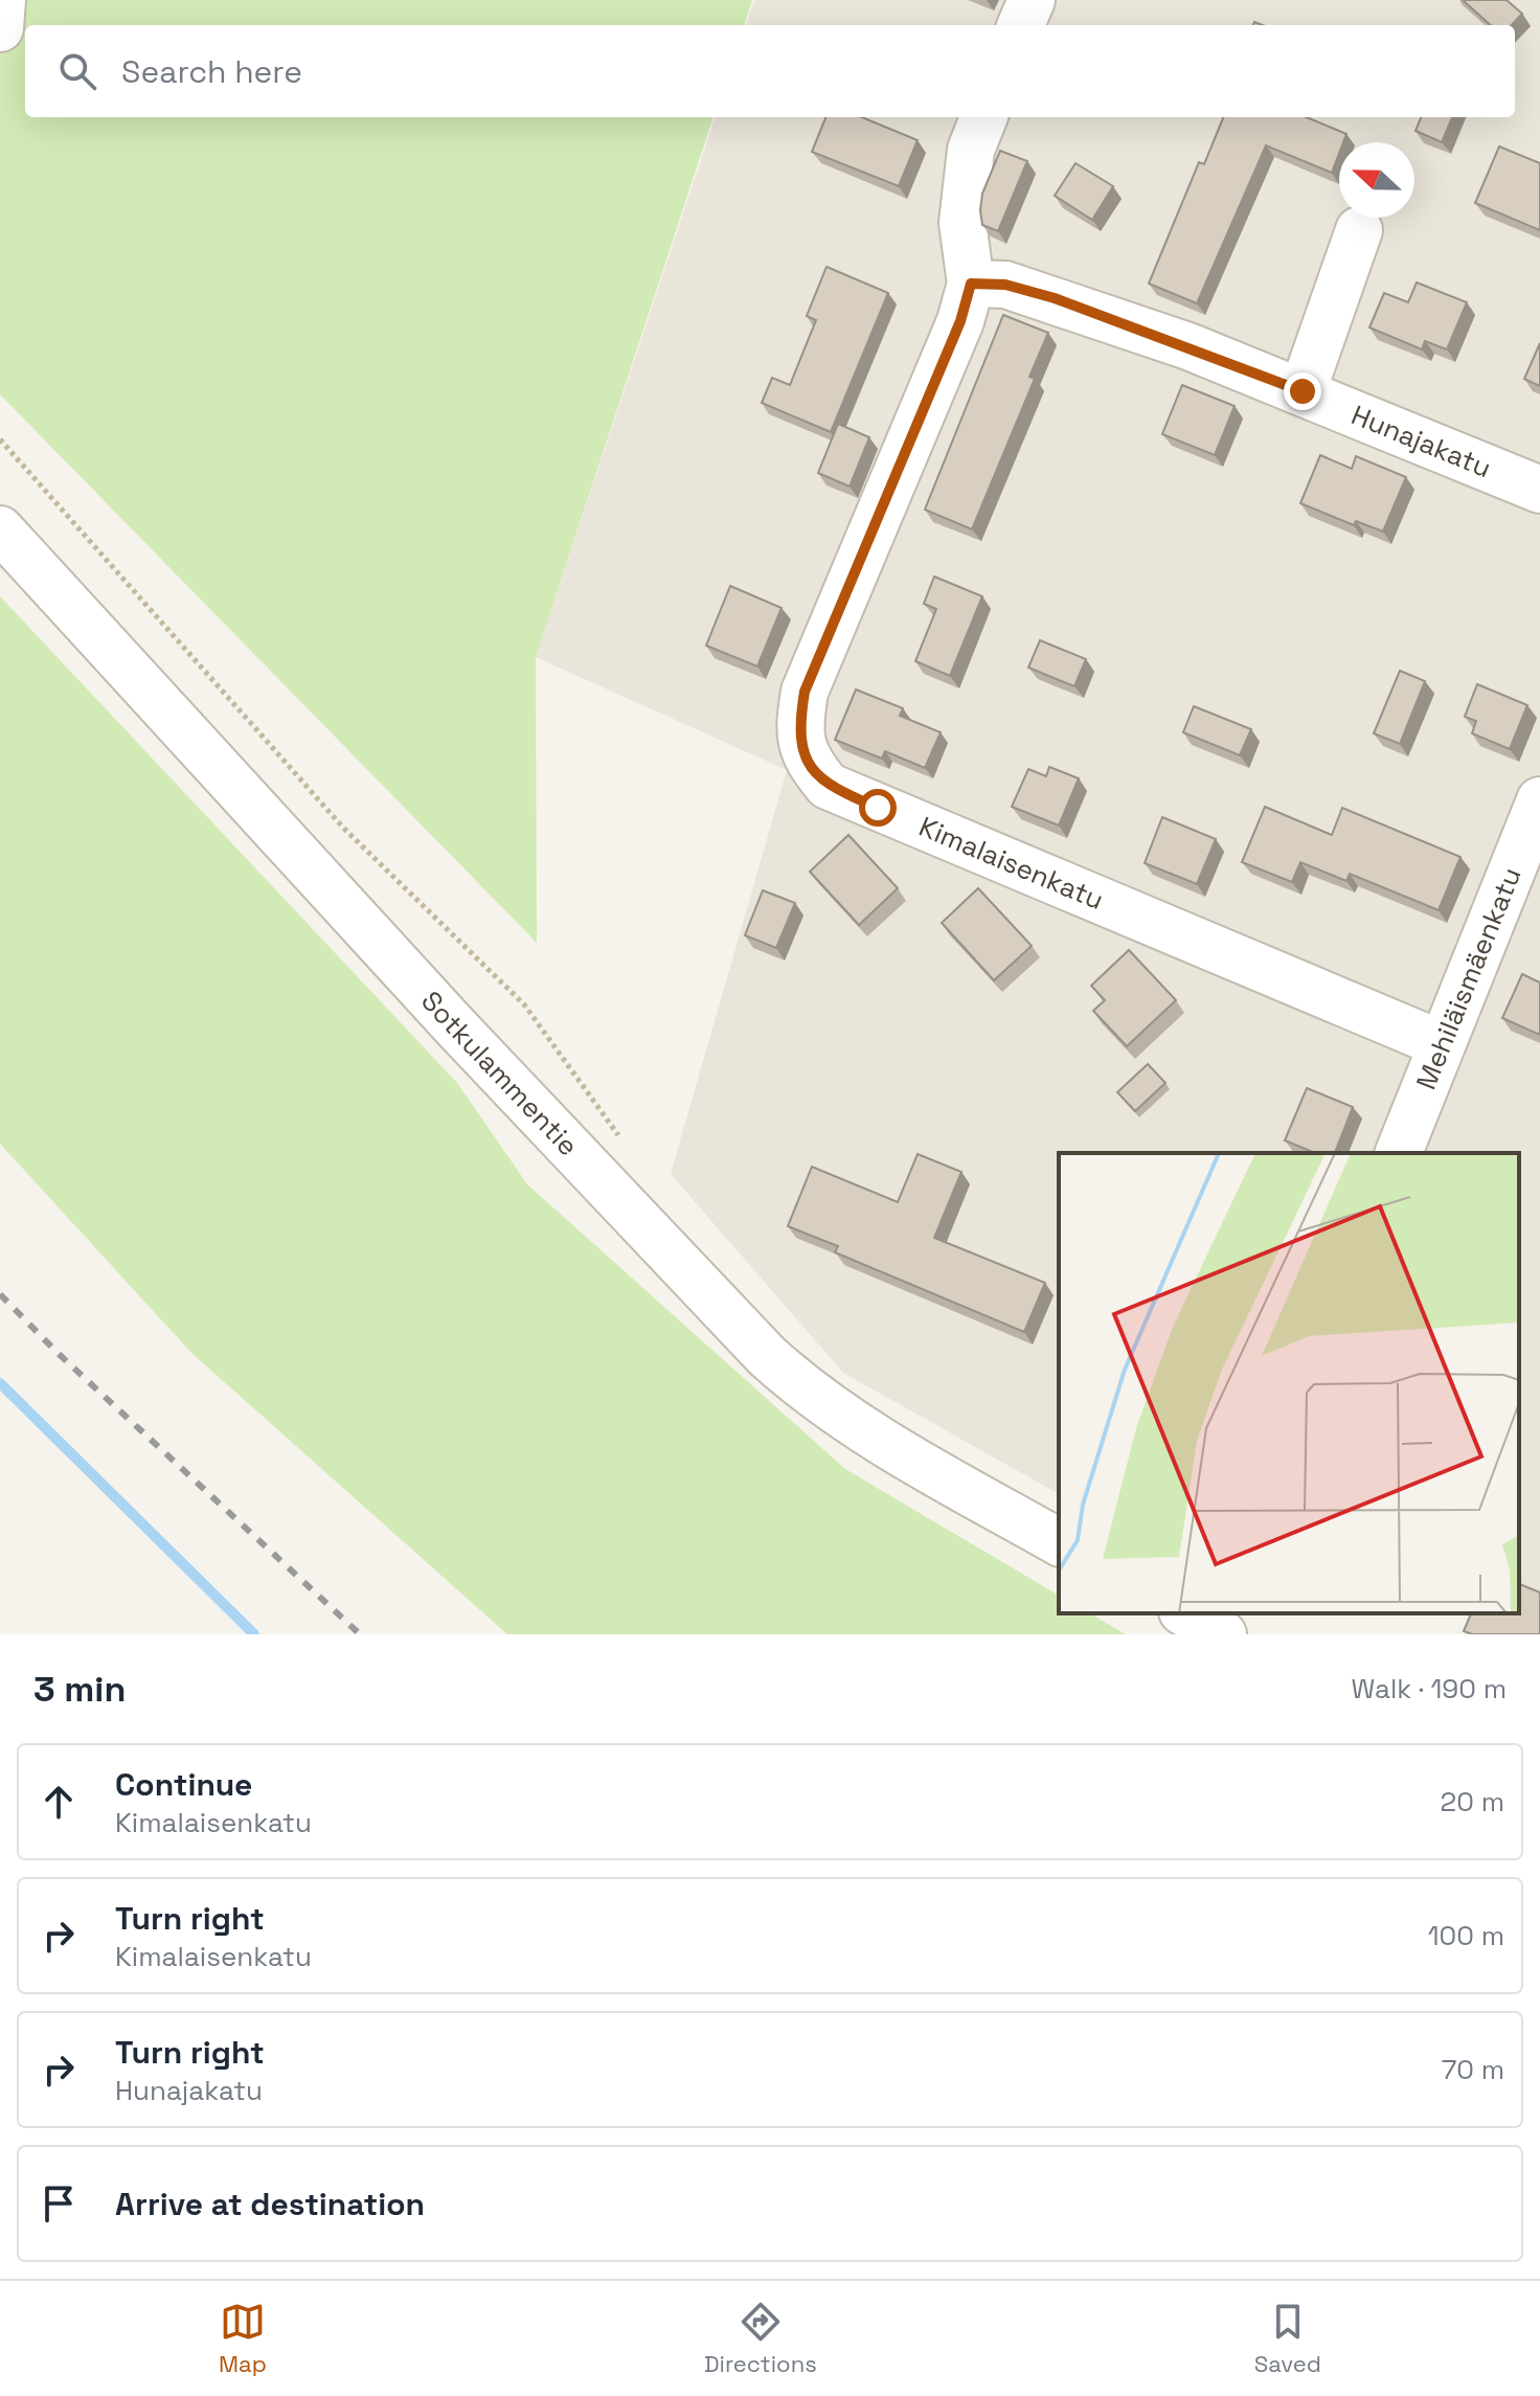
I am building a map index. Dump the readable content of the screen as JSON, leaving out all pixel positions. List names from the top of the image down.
{
  "streets": {
    "street": [
      "Hunajakatu",
      "Kimalaisenkatu",
      "Mehiläismäenkatu",
      "Sotkulammentie"
    ]
  },
  "crossings": [
    ["Hunajakatu", "Kimalaisenkatu"],
    ["Kimalaisenkatu", "Mehiläismäenkatu"]
  ],
  "north": "left",
  "page": {
    "search": "Search here",
    "heading": ["3 min", "Walk · 190 m"],
    "list": [
      ["Continue", "Kimalaisenkatu", "20 m"],
      ["Turn right", "Kimalaisenkatu", "100 m"],
      ["Turn right", "Hunajakatu", "70 m"],
      "Arrive at destination"
    ],
    "nav": ["Map", "Directions", "Saved"]
  }
}
